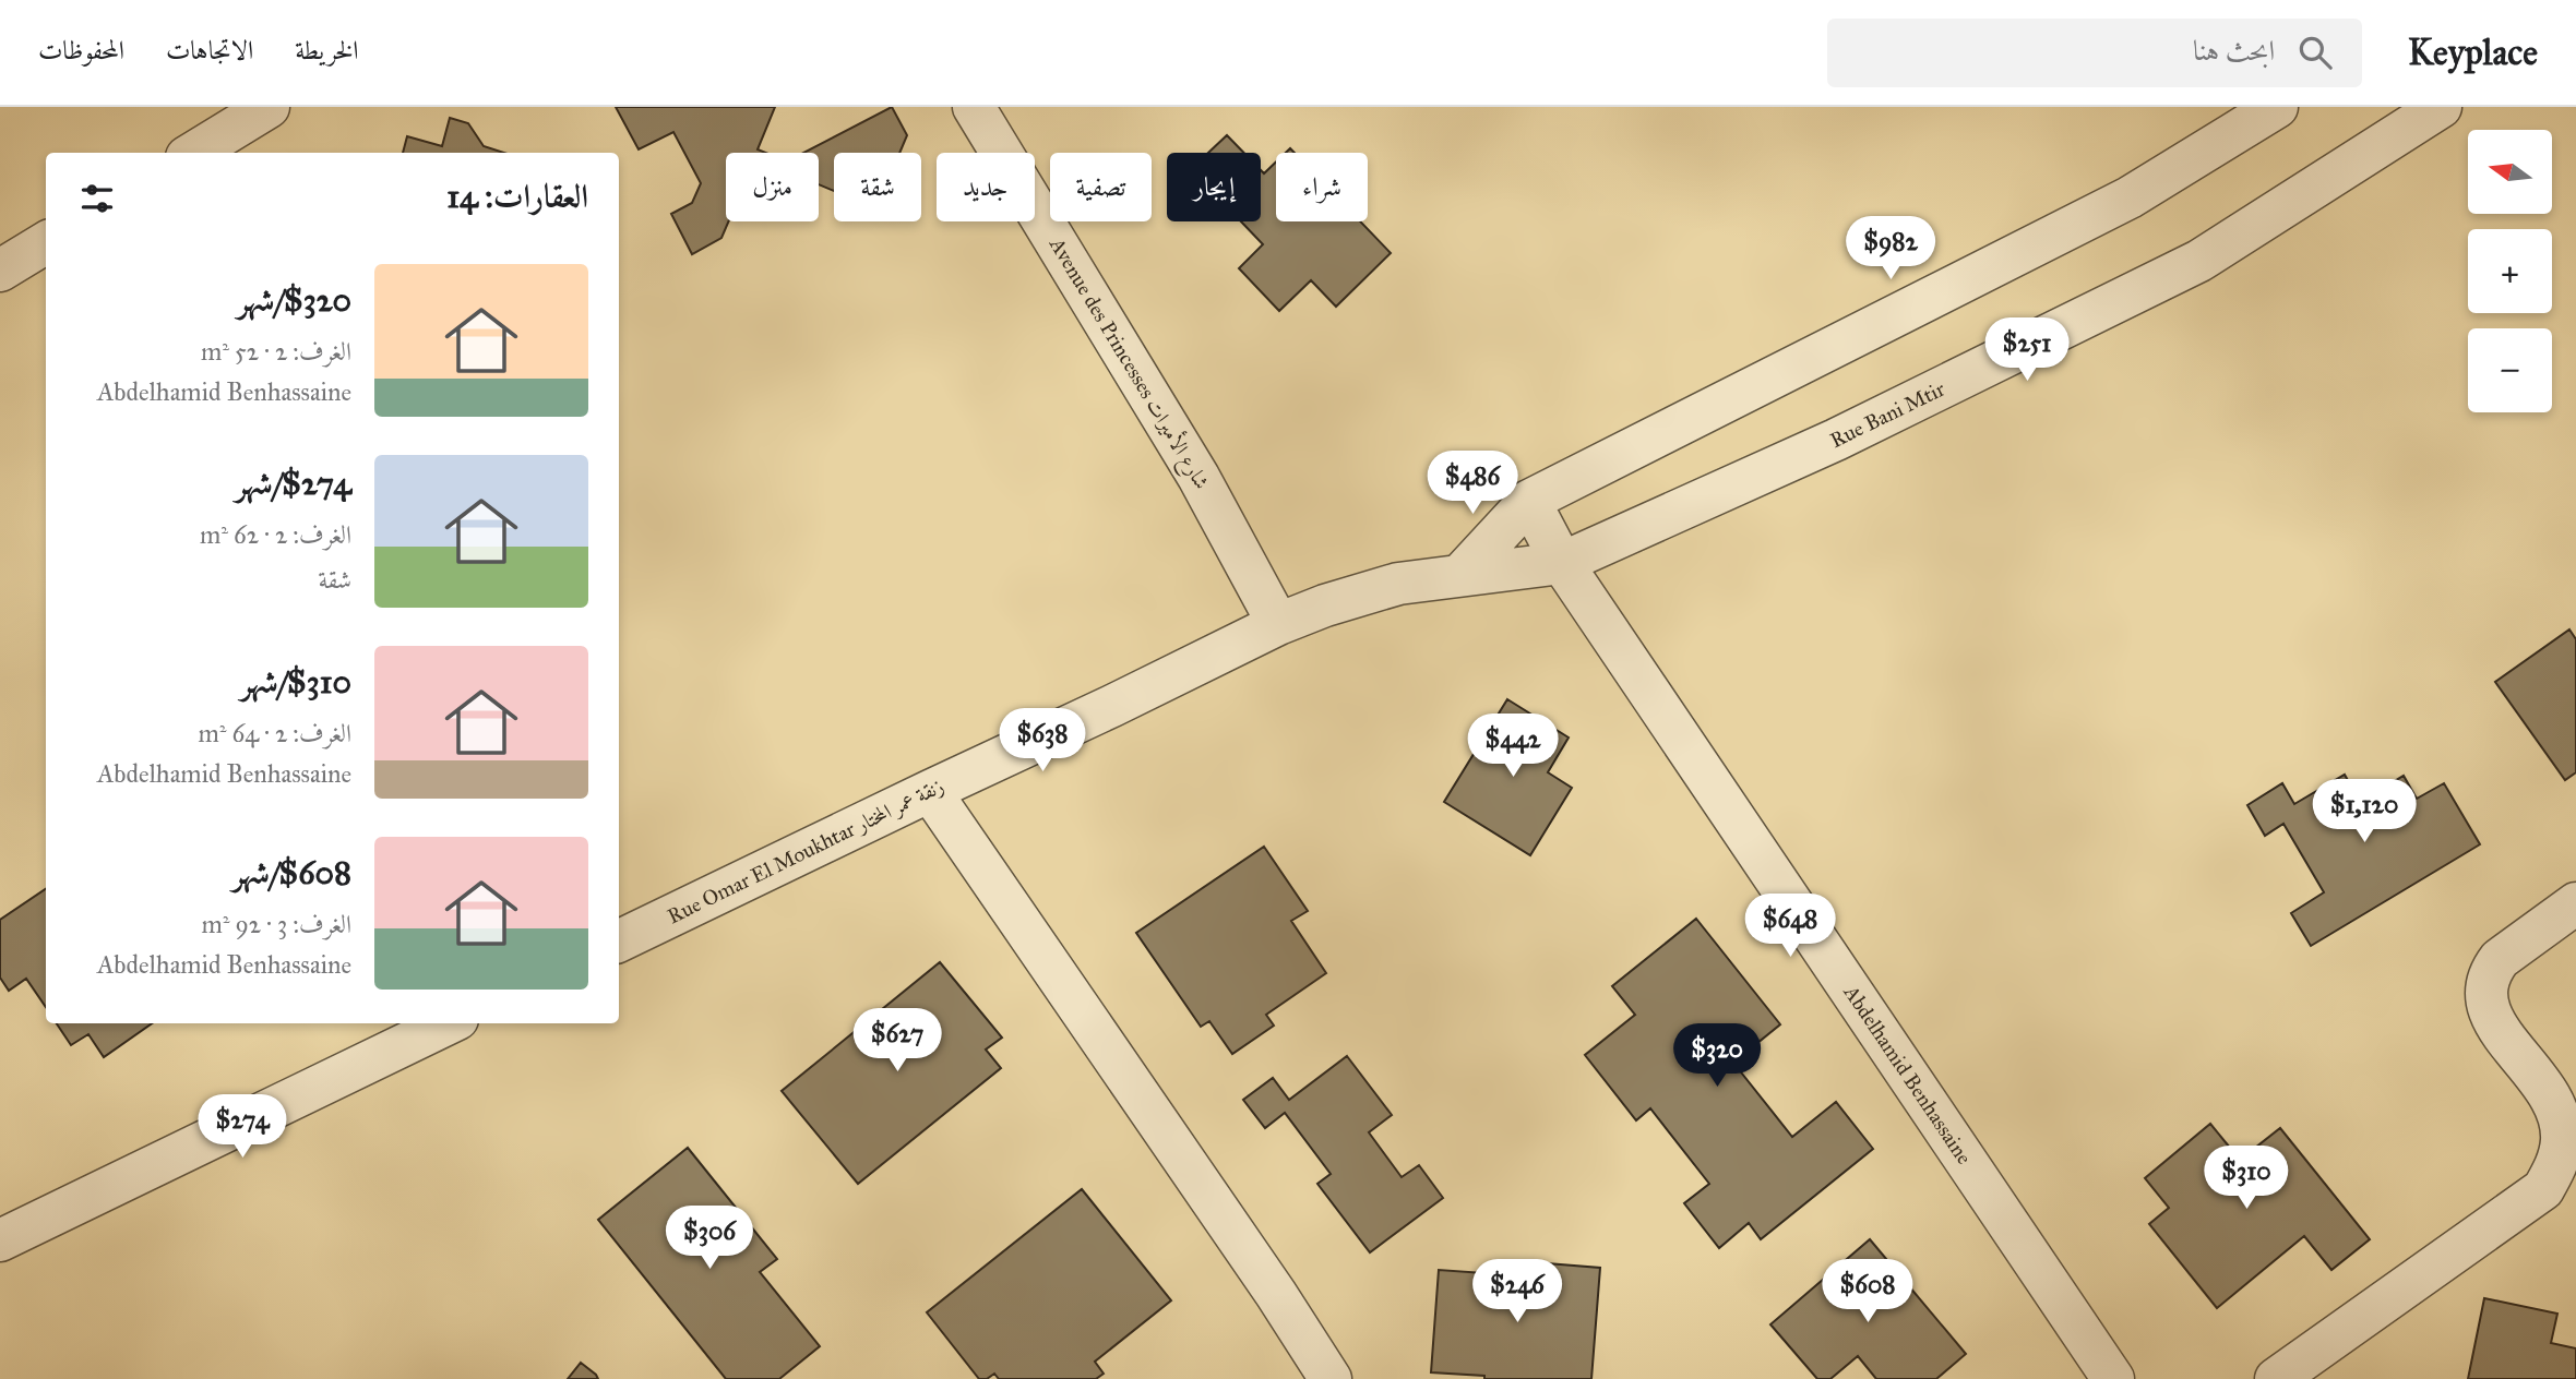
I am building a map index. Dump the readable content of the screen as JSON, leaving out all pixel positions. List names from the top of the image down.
{
  "streets": {
    "street": [
      "Avenue des Princesses شارع الأميرات",
      "Rue Bani Mtir",
      "Rue Omar El Moukhtar زنقة عمر المختار",
      "Abdelhamid Benhassaine"
    ]
  },
  "crossings": [
    ["Avenue des Princesses شارع الأميرات", "Rue Omar El Moukhtar زنقة عمر المختار"],
    ["Rue Bani Mtir", "Rue Omar El Moukhtar زنقة عمر المختار"],
    ["Rue Bani Mtir", "Abdelhamid Benhassaine"],
    ["Rue Omar El Moukhtar زنقة عمر المختار", "Abdelhamid Benhassaine"]
  ],
  "north": "left",
  "page": {
    "header": "Keyplace",
    "search": "ابحث هنا",
    "nav": ["الخريطة", "الاتجاهات", "المحفوظات"],
    "map_buttons": ["+", "−"],
    "chip": [
      "شراء",
      "إيجار",
      "تصفية",
      "جديد",
      "شقة",
      "منزل"
    ],
    "heading": "العقارات: 14",
    "price": [
      "$982",
      "$251",
      "$486",
      "$638",
      "$442",
      "$1,120",
      "$648",
      "$627",
      "$320",
      "$274",
      "$310",
      "$306",
      "$246",
      "$608"
    ],
    "list": [
      {
        "name": "$320/شهر",
        "note": "الغرف: 2 · 52 m² · Abdelhamid Benhassaine"
      },
      {
        "name": "$274/شهر",
        "note": "الغرف: 2 · 62 m² · شقة"
      },
      {
        "name": "$310/شهر",
        "note": "الغرف: 2 · 64 m² · Abdelhamid Benhassaine"
      },
      {
        "name": "$608/شهر",
        "note": "الغرف: 3 · 92 m² · Abdelhamid Benhassaine"
      }
    ]
  }
}
